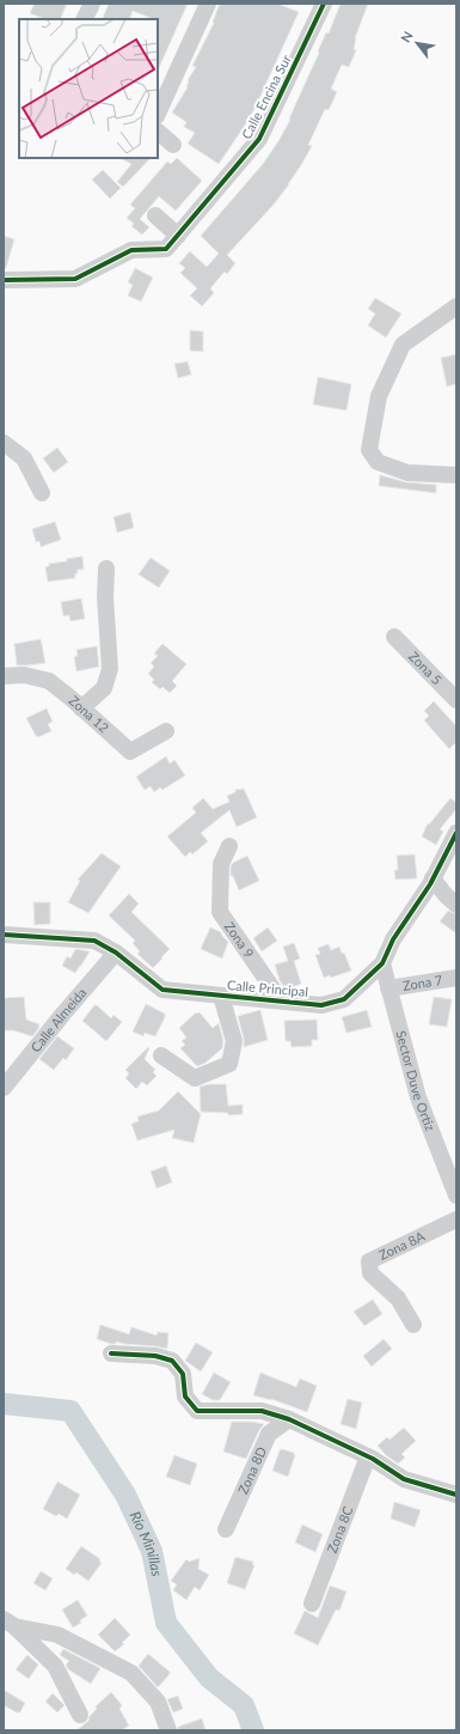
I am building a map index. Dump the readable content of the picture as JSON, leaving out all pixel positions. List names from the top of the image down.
{
  "streets": {
    "street": [
      "Calle Encina Sur",
      "Zona 5",
      "Zona 12",
      "Zona 9",
      "Zona 7",
      "Calle Principal",
      "Calle Almeida",
      "Sector Duve Ortiz",
      "Zona 8A",
      "Zona 8D",
      "Zona 8C"
    ]
  },
  "crossings": [
    ["Zona 9", "Calle Principal"],
    ["Zona 7", "Sector Duve Ortiz"],
    ["Calle Principal", "Calle Almeida"],
    ["Calle Principal", "Sector Duve Ortiz"]
  ],
  "water": ["Río Minillas"],
  "north": "top left"
}
